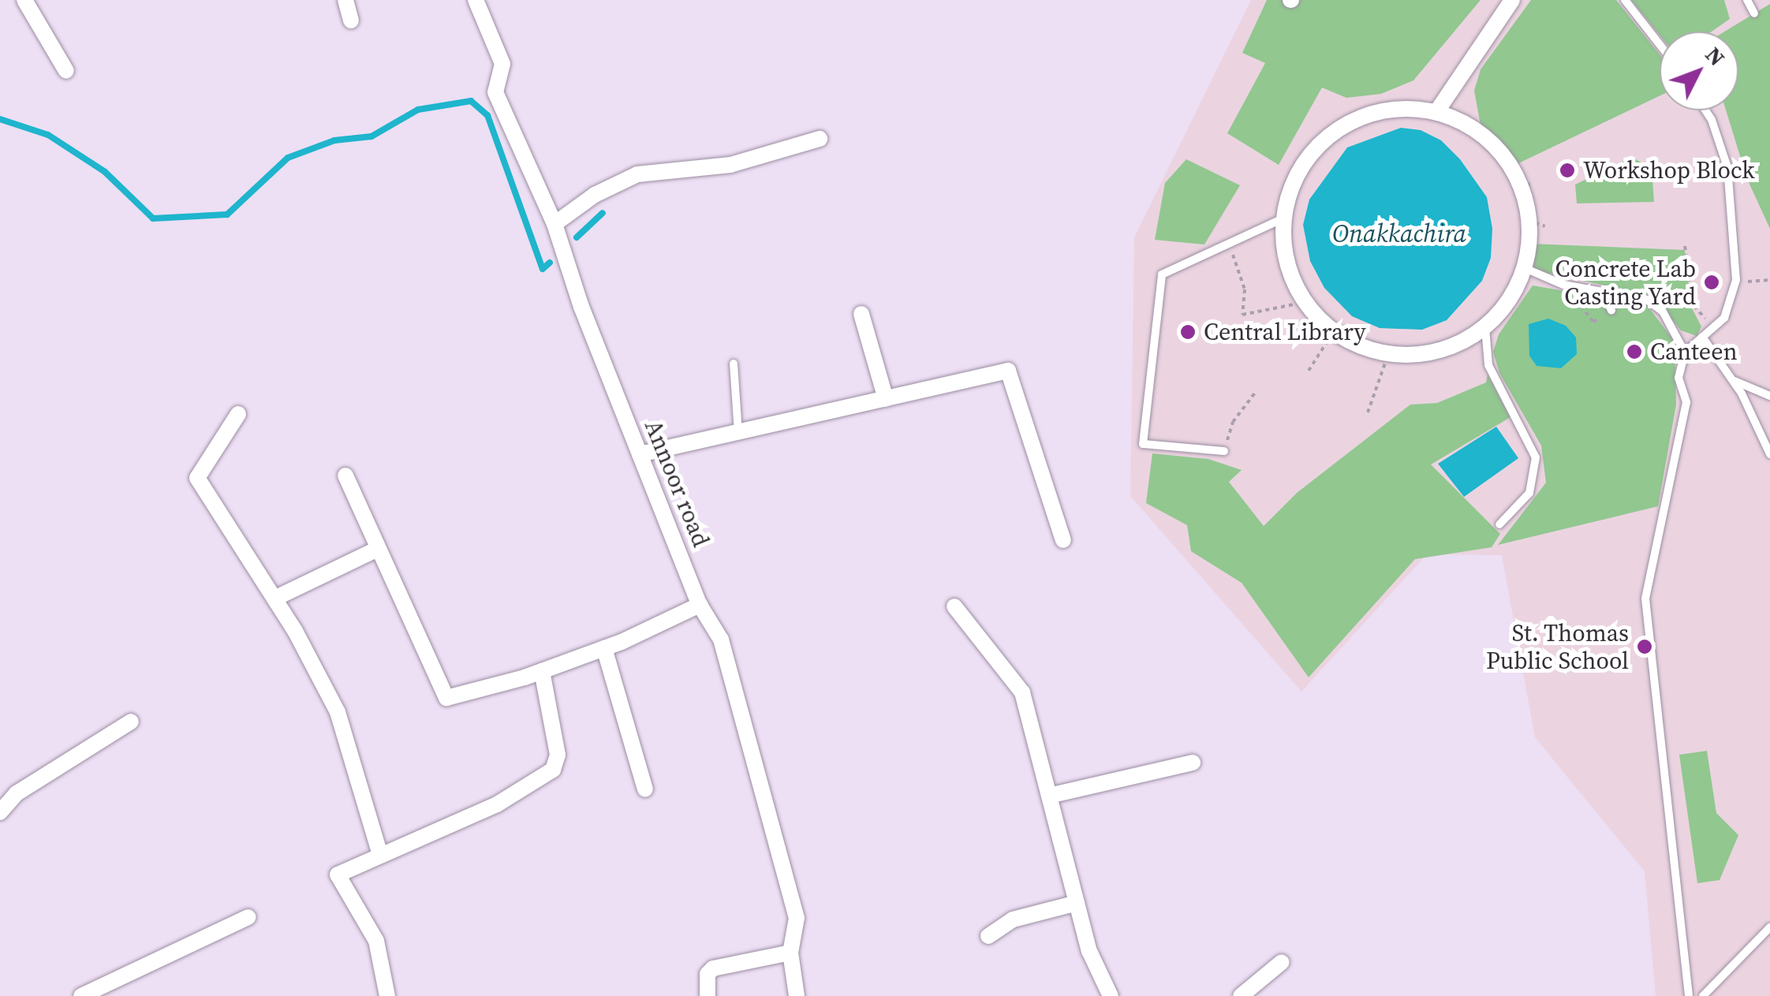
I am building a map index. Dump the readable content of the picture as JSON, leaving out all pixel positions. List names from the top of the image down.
{
  "streets": {
    "street": ["Annoor road"]
  },
  "water": ["Onakkachira"],
  "places": [
    "Workshop Block",
    "Concrete Lab Casting Yard",
    "Central Library",
    "Canteen",
    "St. Thomas Public School"
  ],
  "north": "top right"
}
